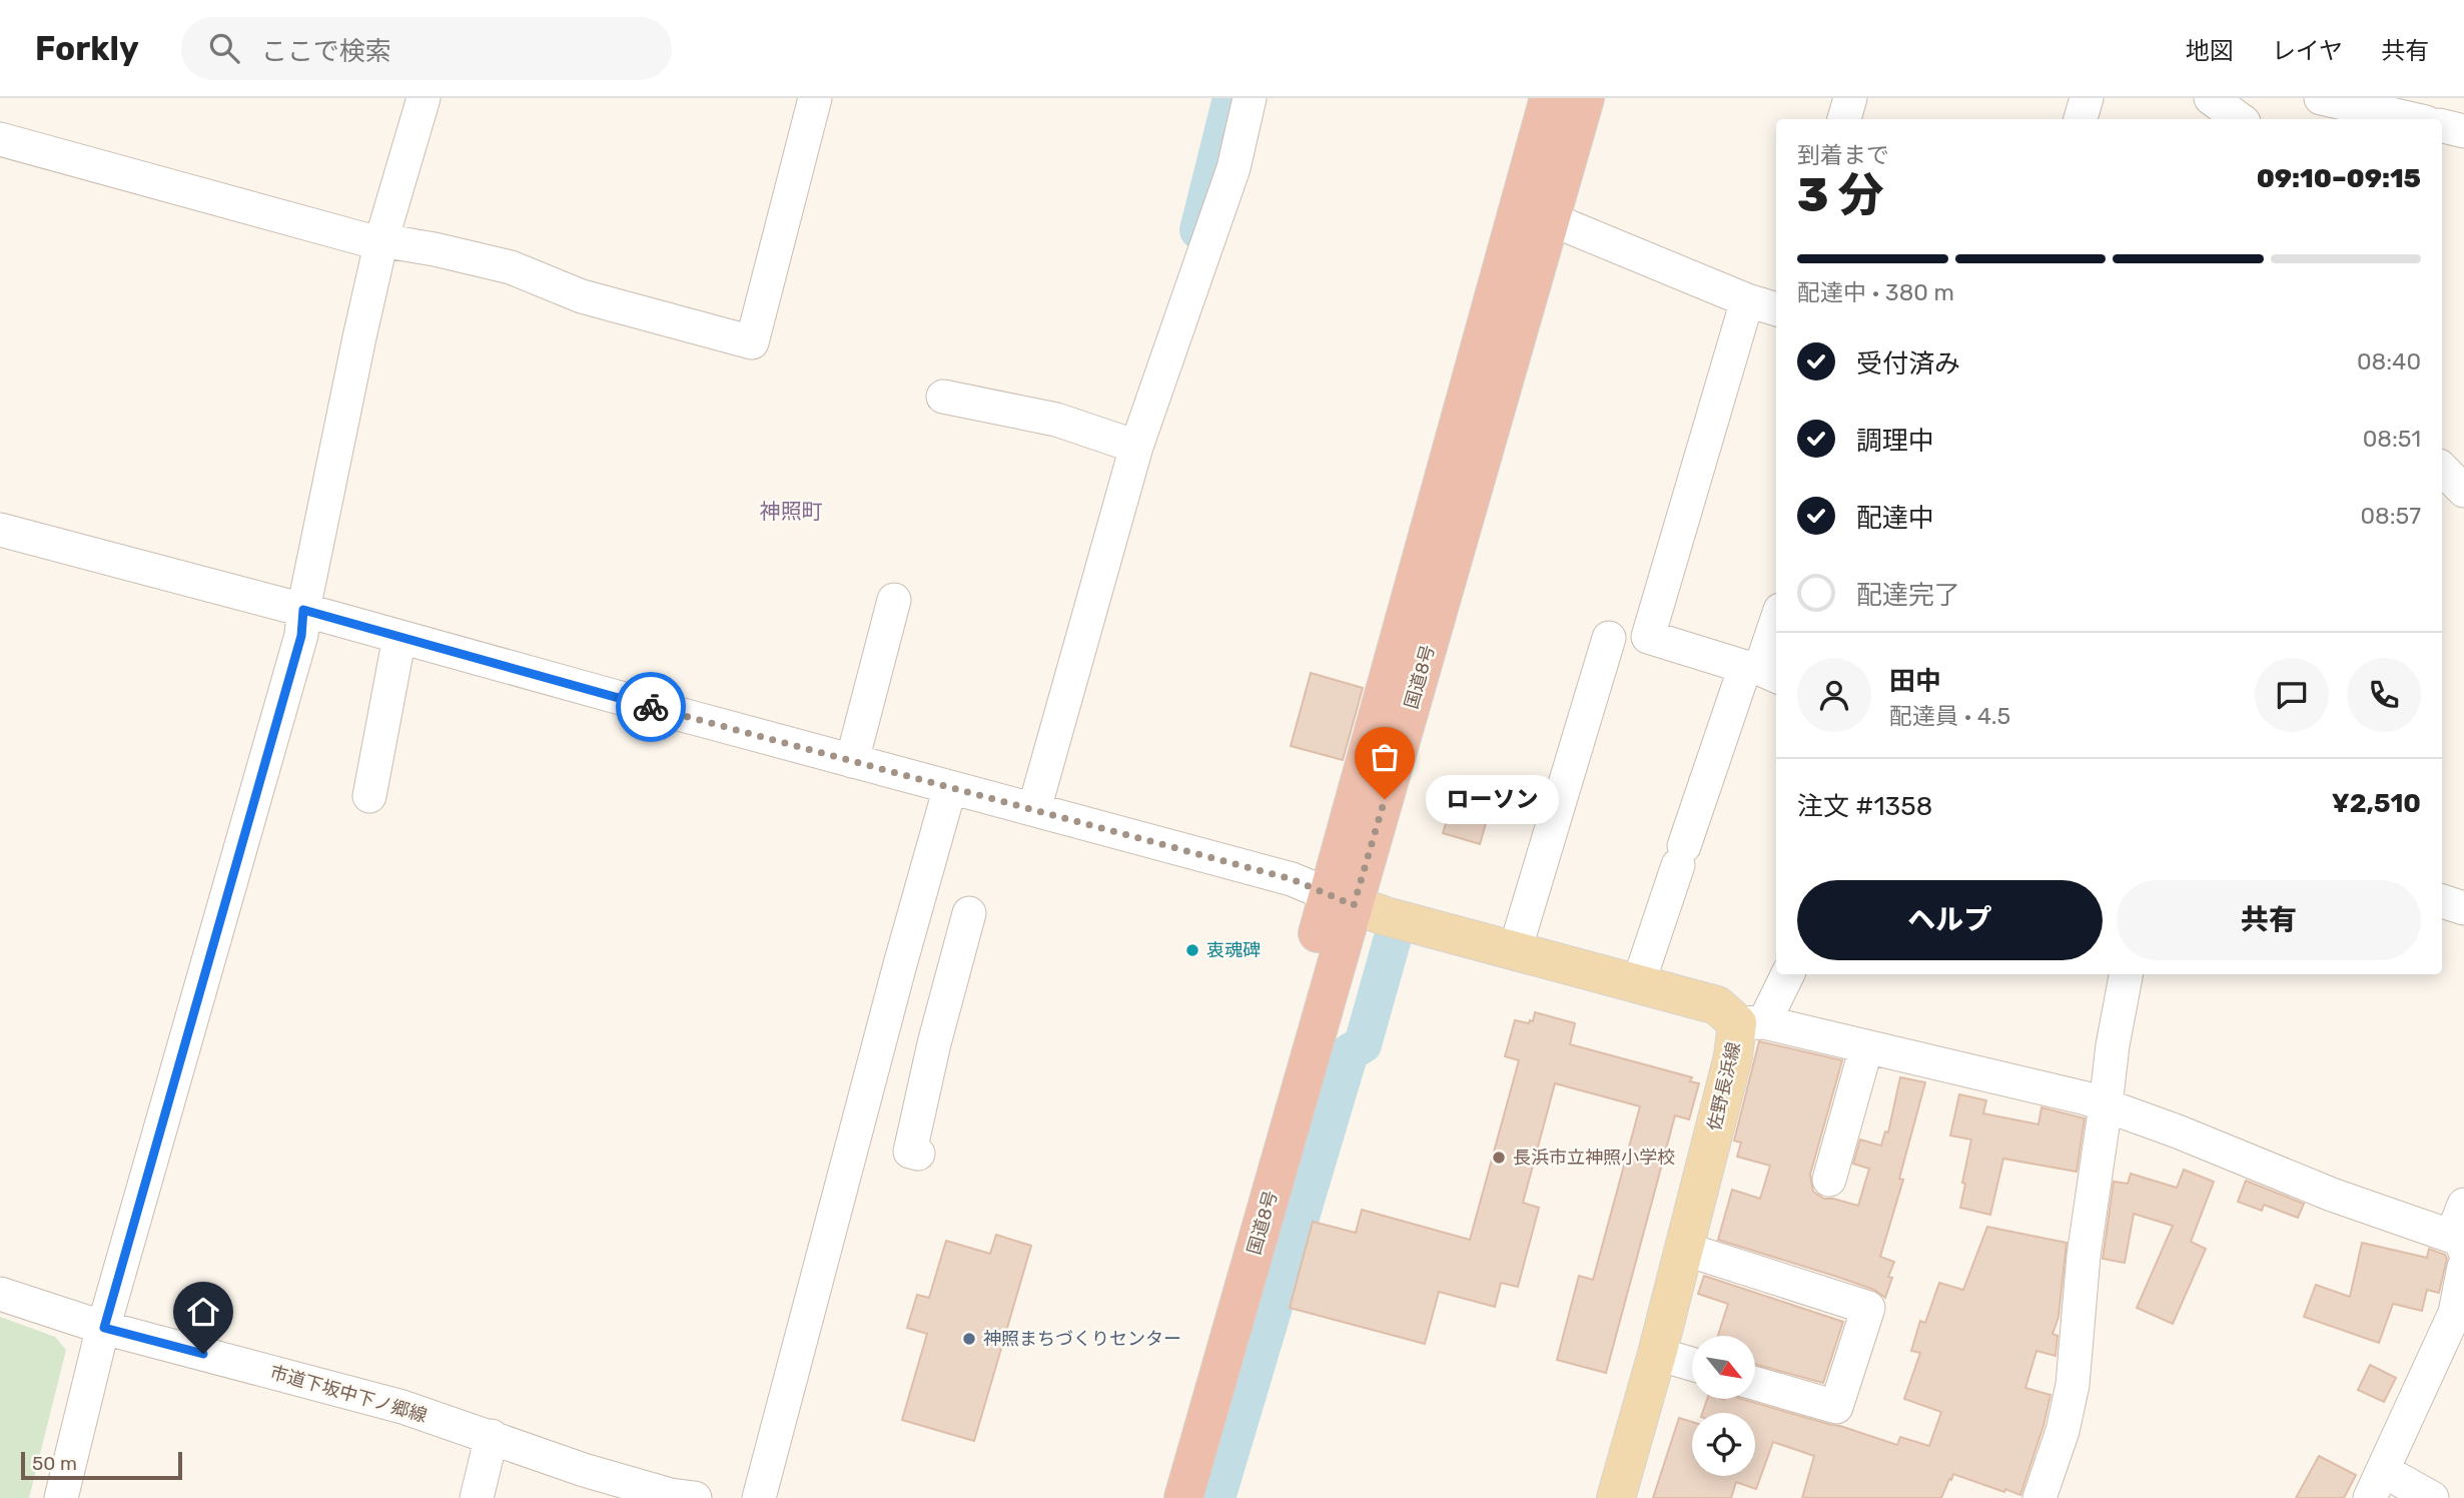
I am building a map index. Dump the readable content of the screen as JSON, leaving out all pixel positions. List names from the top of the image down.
{
  "streets": {
    "highway": ["国道8号"],
    "main road": ["佐野長浜線"],
    "street": ["市道下坂中下ノ郷線"]
  },
  "crossings": [
    ["国道8号", "佐野長浜線"]
  ],
  "districts": ["神照町"],
  "places": [
    "ローソン",
    "衷魂碑",
    "長浜市立神照小学校",
    "神照まちづくりセンター"
  ],
  "scale_bar": "50 m",
  "north": "bottom right",
  "page": {
    "header": "Forkly",
    "search": "ここで検索",
    "nav": ["地図", "レイヤ", "共有"],
    "heading": ["3 分", "到着まで", "09:10–09:15"],
    "panel": [
      "田中",
      "配達員 · 4.5",
      "注文 #1358",
      "¥2,510"
    ],
    "bar": "配達中 · 380 m",
    "list": [
      ["受付済み", "08:40"],
      ["調理中", "08:51"],
      ["配達中", "08:57"],
      "配達完了"
    ],
    "bubble": "ローソン",
    "buttons": ["ヘルプ", "共有"],
    "scale": "50 m"
  }
}
